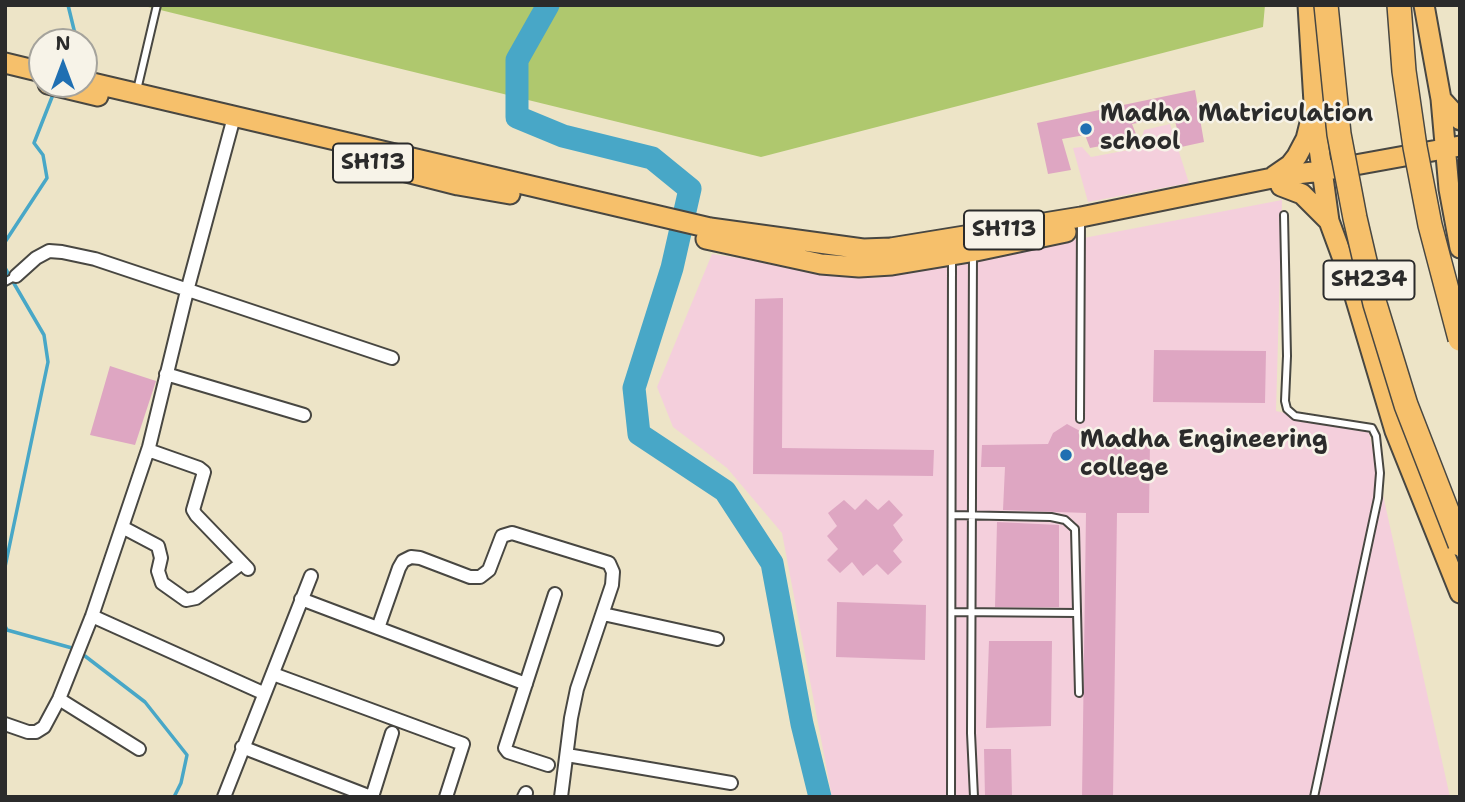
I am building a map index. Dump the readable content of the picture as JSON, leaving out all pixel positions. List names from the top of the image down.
{
  "streets": {
    "highway": ["SH234"],
    "main road": ["SH113"]
  },
  "places": ["Madha Matriculation school", "Madha Engineering college"],
  "north": "top"
}
